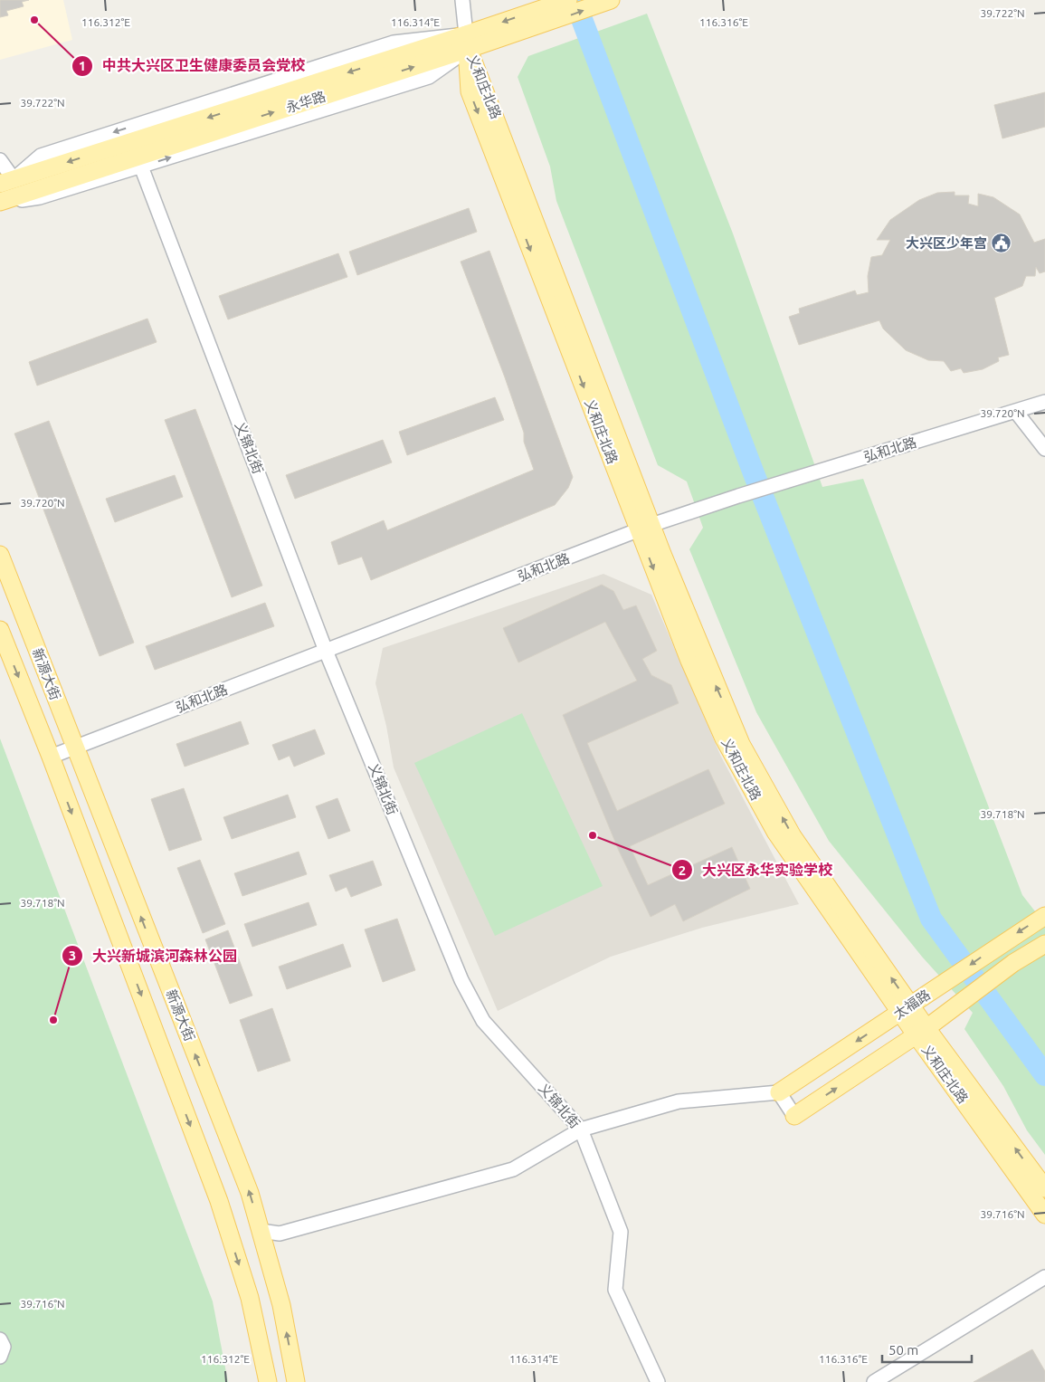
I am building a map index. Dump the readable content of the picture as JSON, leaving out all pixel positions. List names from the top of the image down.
{
  "streets": {
    "main road": [
      "义和庄北路",
      "永华路",
      "新源大街",
      "太福路"
    ],
    "street": ["义锦北街", "弘和北路"]
  },
  "crossings": [
    ["义和庄北路", "永华路"],
    ["义和庄北路", "弘和北路"],
    ["义和庄北路", "太福路"],
    ["义锦北街", "弘和北路"],
    ["弘和北路", "新源大街"]
  ],
  "places": {
    "other": ["中共大兴区卫生健康委员会党校", "大兴区永华实验学校", "大兴新城滨河森林公园"],
    "public building": ["大兴区少年宫"]
  },
  "scale_bar": "50 m",
  "coordinates": [
    "39.722°N",
    "116.312°E",
    "116.314°E",
    "116.316°E",
    "39.720°N",
    "39.718°N",
    "39.716°N"
  ]
}
